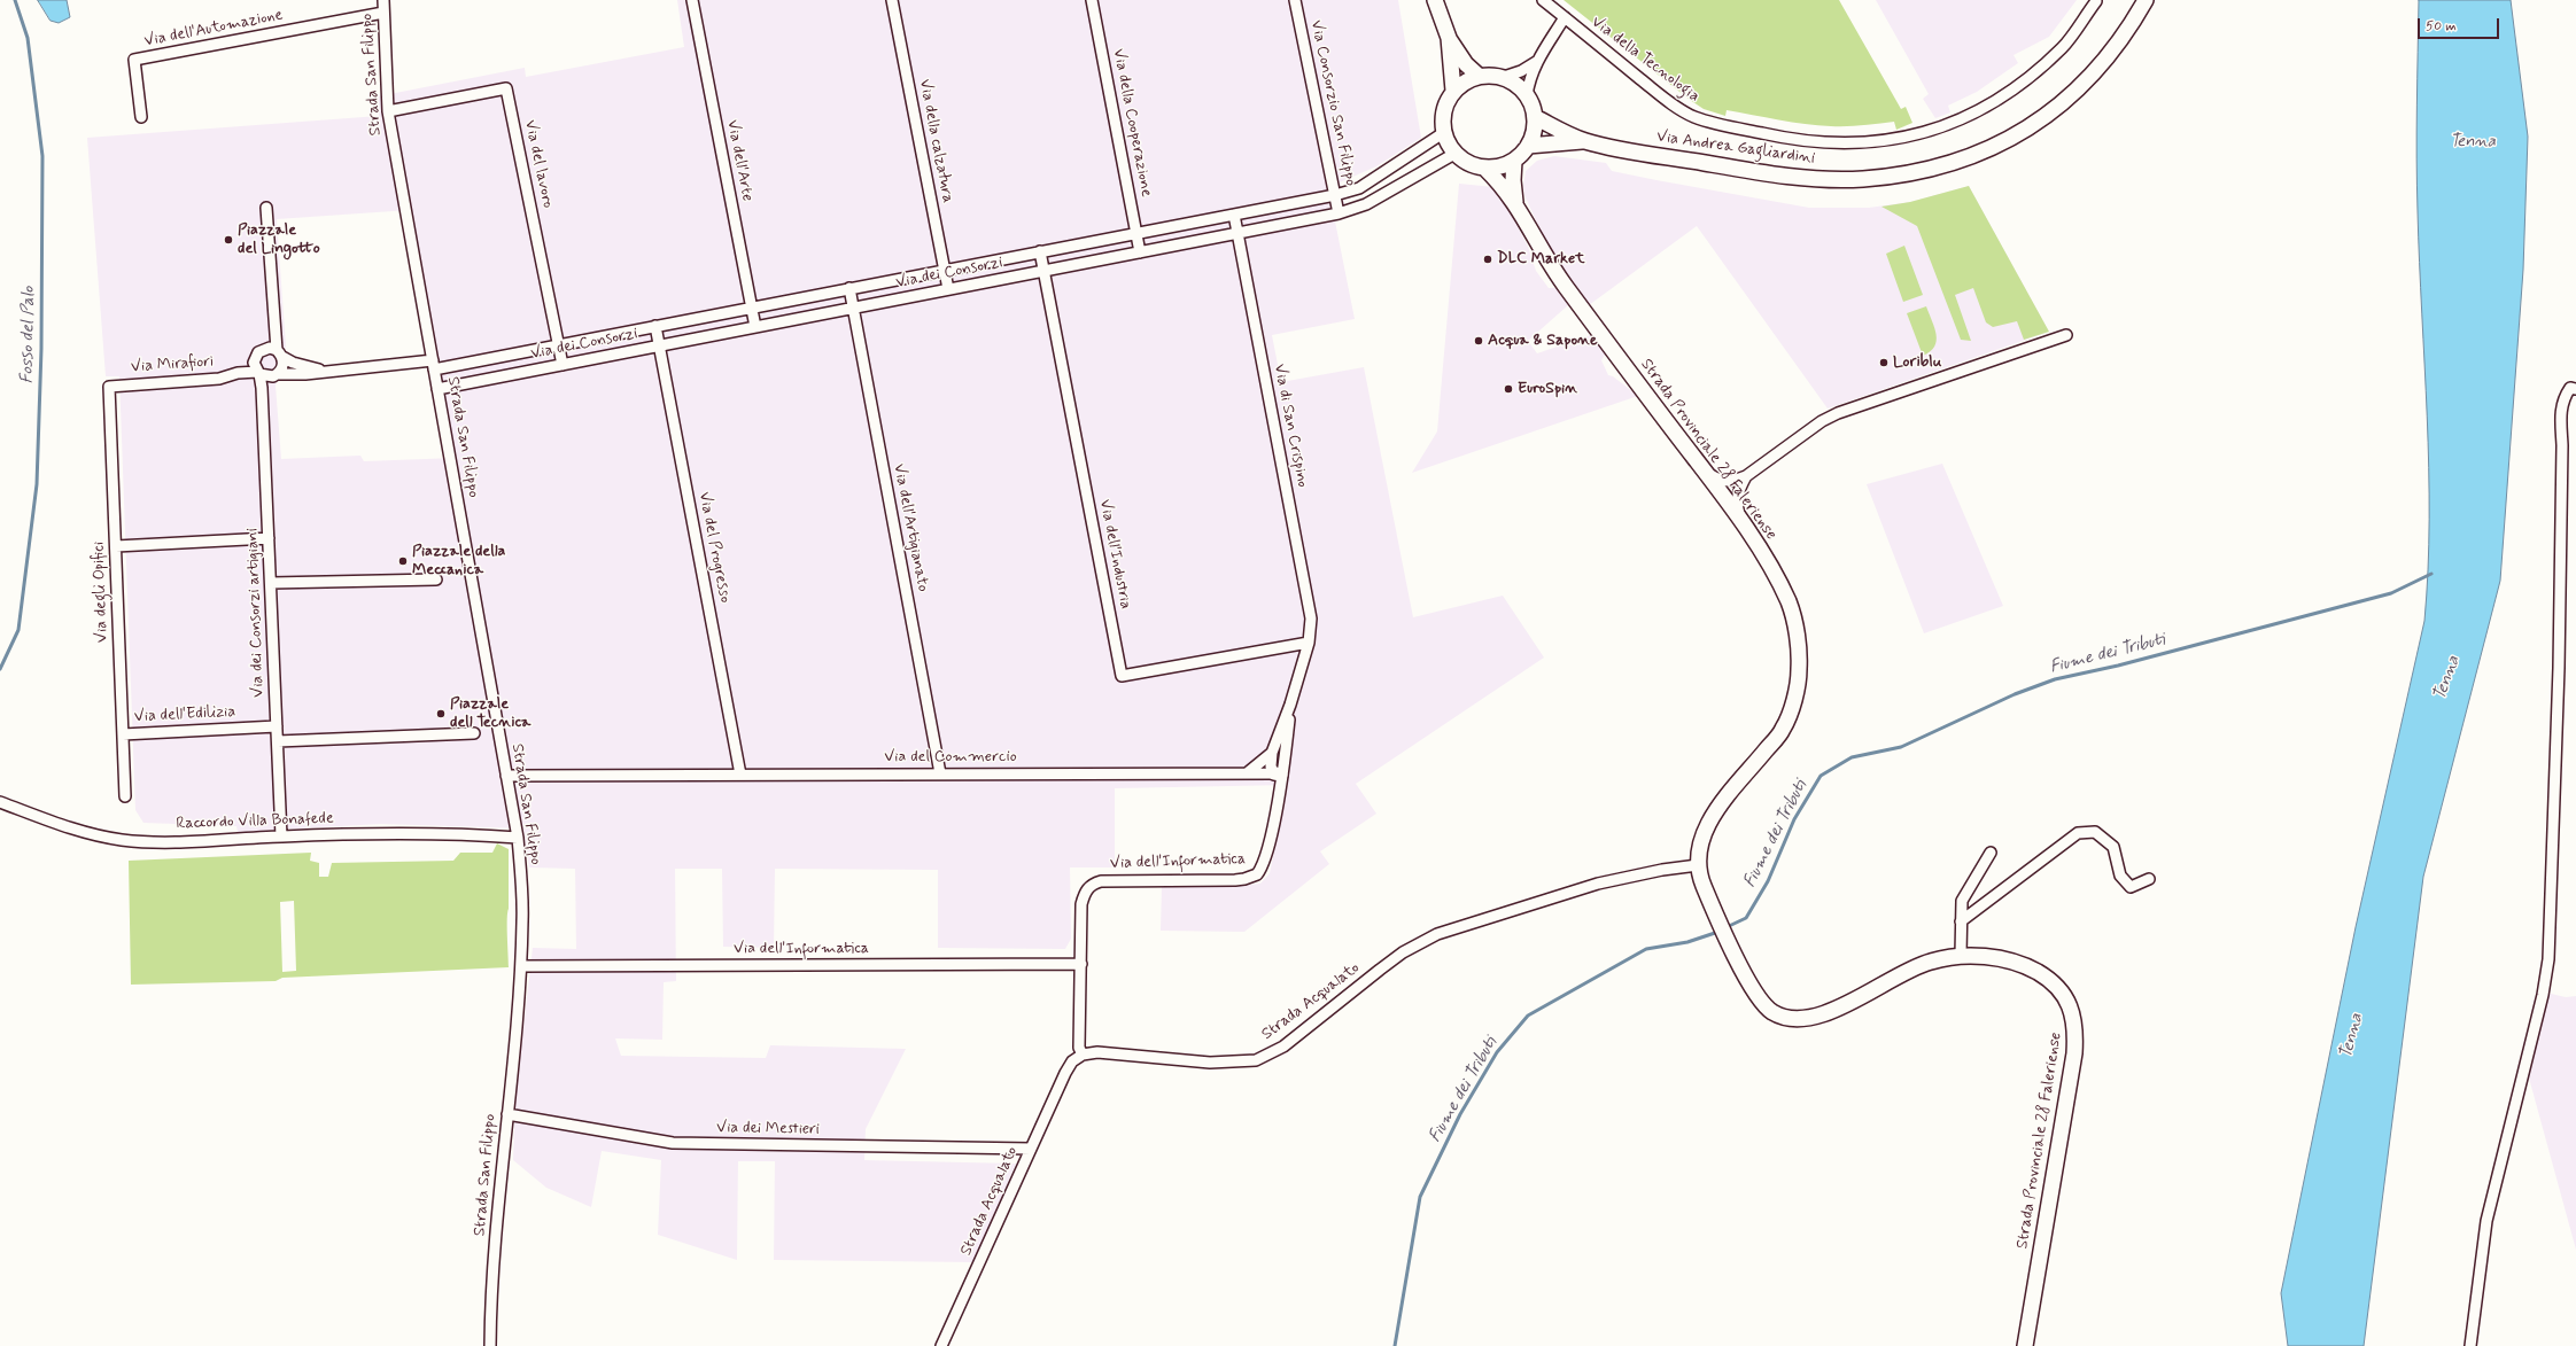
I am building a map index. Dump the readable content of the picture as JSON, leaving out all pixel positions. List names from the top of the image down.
{
  "streets": {
    "main road": ["Via Andrea Gagliardini", "Strada Provinciale 28 Faleriense"],
    "street": [
      "Via dell'Automazione",
      "Via della Tecnologia",
      "Strada San Filippo",
      "Via Consorzio San Filippo",
      "Via della Cooperazione",
      "Via della calzatura",
      "Via dell'Arte",
      "Via del lavoro",
      "Via dei Consorzi",
      "Via Mirafiori",
      "Via di San Crispino",
      "Via dell'Artigianato",
      "Via del Progresso",
      "Via dell'Industria",
      "Via degli Opifici",
      "Via dei Consorzi artigiani",
      "Via dell'Edilizia",
      "Via del Commercio",
      "Raccordo Villa Bonafede",
      "Via dell'Informatica",
      "Strada Acqualato",
      "Via dei Mestieri"
    ]
  },
  "crossings": [
    ["Via dell'Automazione", "Strada San Filippo"],
    ["Strada San Filippo", "Via del lavoro"],
    ["Strada San Filippo", "Via dei Consorzi"],
    ["Strada San Filippo", "Via Mirafiori"],
    ["Strada San Filippo", "Via del Commercio"],
    ["Strada San Filippo", "Raccordo Villa Bonafede"],
    ["Strada San Filippo", "Via dell'Informatica"],
    ["Strada San Filippo", "Via dei Mestieri"],
    ["Via Consorzio San Filippo", "Via dei Consorzi"],
    ["Via della Cooperazione", "Via dei Consorzi"],
    ["Via della calzatura", "Via dei Consorzi"],
    ["Via dell'Arte", "Via dei Consorzi"],
    ["Via del lavoro", "Via dei Consorzi"],
    ["Via dei Consorzi", "Via Mirafiori"],
    ["Via dei Consorzi", "Via di San Crispino"],
    ["Via dei Consorzi", "Strada Provinciale 28 Faleriense"],
    ["Via dei Consorzi", "Via dell'Artigianato"],
    ["Via dei Consorzi", "Via del Progresso"],
    ["Via dei Consorzi", "Via dell'Industria"],
    ["Via Mirafiori", "Via degli Opifici"],
    ["Via Mirafiori", "Via dei Consorzi artigiani"],
    ["Via di San Crispino", "Via dell'Industria"],
    ["Strada Provinciale 28 Faleriense", "Strada Acqualato"],
    ["Via dell'Artigianato", "Via del Commercio"],
    ["Via del Progresso", "Via del Commercio"],
    ["Via degli Opifici", "Via dell'Edilizia"],
    ["Via dei Consorzi artigiani", "Via dell'Edilizia"],
    ["Via dei Consorzi artigiani", "Raccordo Villa Bonafede"],
    ["Via del Commercio", "Via dell'Informatica"],
    ["Via dell'Informatica", "Strada Acqualato"],
    ["Strada Acqualato", "Via dei Mestieri"]
  ],
  "water": ["Tenna", "Fosso del Palo", "Fiume dei Tributi"],
  "places": [
    "Piazzale del Lingotto",
    "DLC Market",
    "Acqua & Sapone",
    "Loriblu",
    "EuroSpin",
    "Piazzale della Meccanica",
    "Piazzale dell Tecnica"
  ],
  "scale_bar": "50 m"
}
